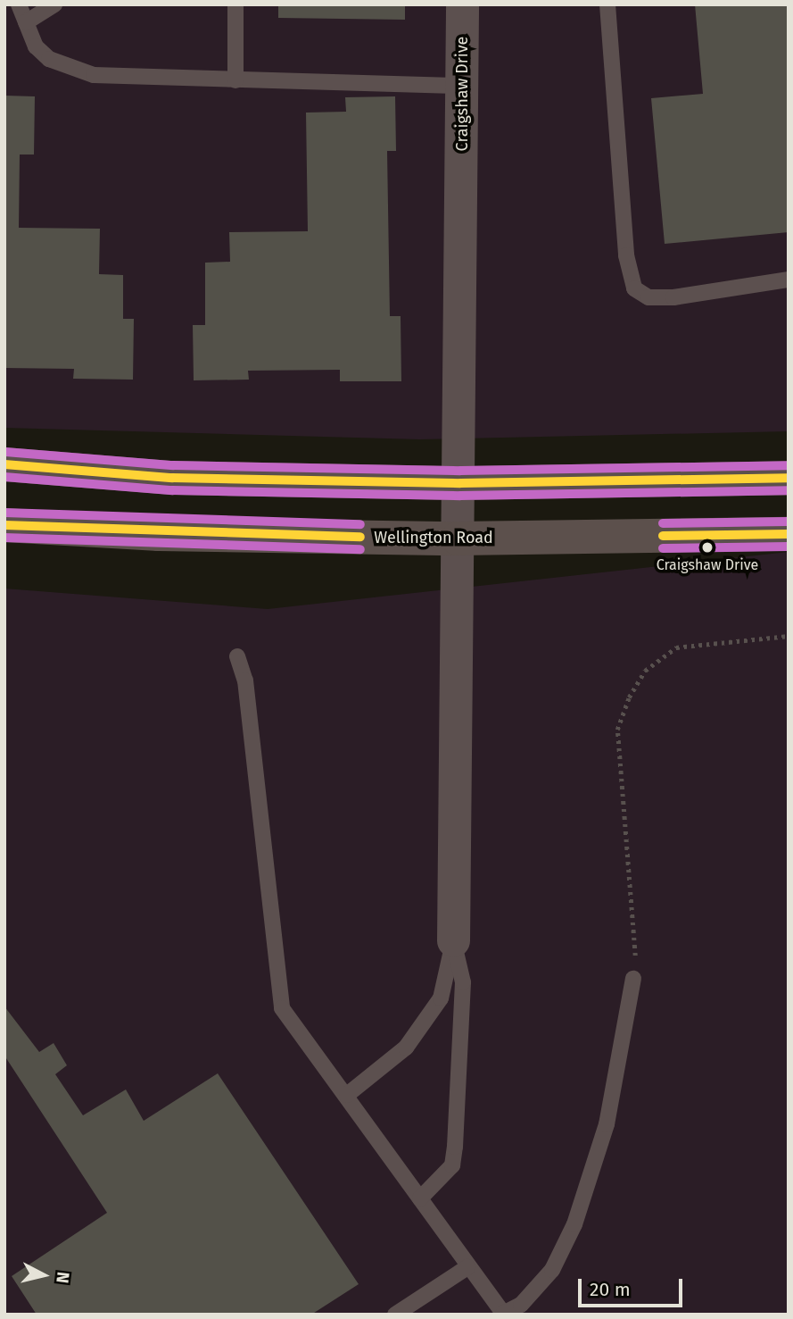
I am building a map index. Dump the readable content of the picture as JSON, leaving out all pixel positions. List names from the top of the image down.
{
  "streets": {
    "main road": ["Wellington Road"],
    "street": ["Craigshaw Drive"]
  },
  "crossings": [
    ["Craigshaw Drive", "Wellington Road"]
  ],
  "places": ["Craigshaw Drive"],
  "scale_bar": "20 m",
  "north": "right"
}
